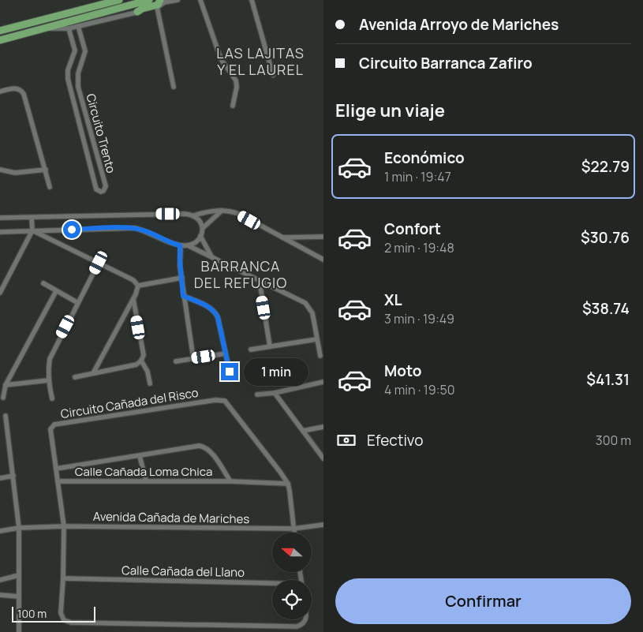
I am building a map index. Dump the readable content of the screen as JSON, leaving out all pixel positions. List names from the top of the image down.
{
  "streets": {
    "street": [
      "Circuito Trento",
      "Circuito Cañada del Risco",
      "Calle Cañada Loma Chica",
      "Avenida Cañada de Mariches",
      "Calle Cañada del Llano"
    ]
  },
  "crossings": [
    ["Circuito Cañada del Risco", "Calle Cañada Loma Chica"],
    ["Circuito Cañada del Risco", "Avenida Cañada de Mariches"],
    ["Circuito Cañada del Risco", "Calle Cañada del Llano"]
  ],
  "districts": ["LAS LAJITAS Y EL LAUREL", "BARRANCA DEL REFUGIO"],
  "scale_bar": "100 m",
  "north": "left",
  "page": {
    "banner": ["Avenida Arroyo de Mariches", "Circuito Barranca Zafiro"],
    "heading": "Elige un viaje",
    "list": [
      {
        "name": "Económico",
        "note": "1 min · 19:47",
        "value": "$22.79"
      },
      {
        "name": "Confort",
        "note": "2 min · 19:48",
        "value": "$30.76"
      },
      {
        "name": "XL",
        "note": "3 min · 19:49",
        "value": "$38.74"
      },
      {
        "name": "Moto",
        "note": "4 min · 19:50",
        "value": "$41.31"
      }
    ],
    "bubble": "1 min",
    "pay": ["Efectivo", "300 m"],
    "buttons": "Confirmar",
    "scale": "100 m"
  }
}
